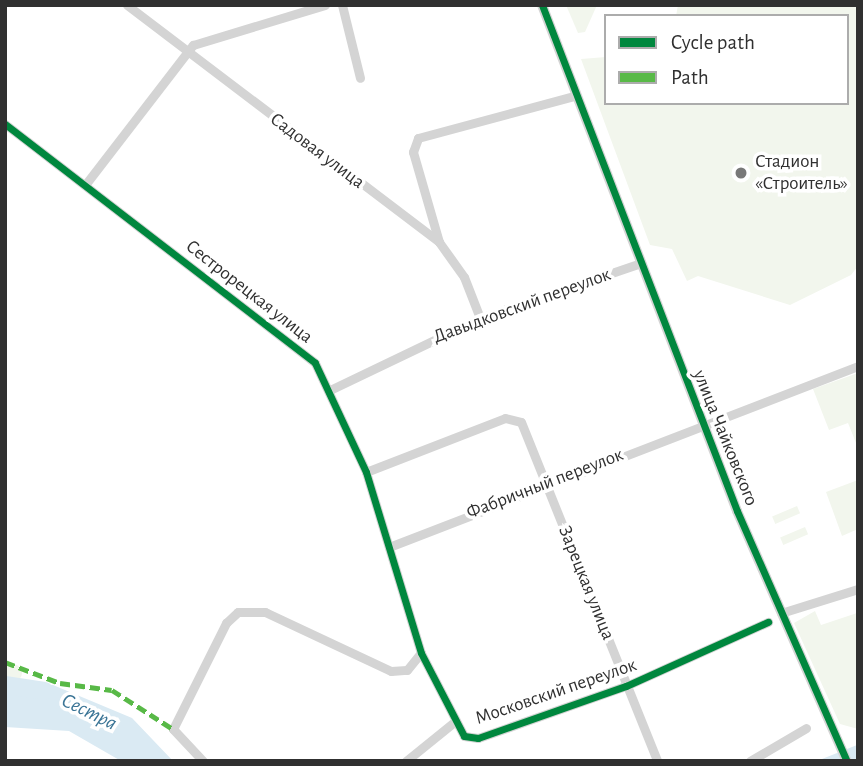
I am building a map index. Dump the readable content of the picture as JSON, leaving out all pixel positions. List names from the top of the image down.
{
  "streets": {
    "street": [
      "Садовая улица",
      "Сестрорецкая улица",
      "Давыдковский переулок",
      "улица Чайковского",
      "Фабричный переулок",
      "Зарецкая улица",
      "Московский переулок"
    ]
  },
  "crossings": [
    ["Садовая улица", "Давыдковский переулок"],
    ["Сестрорецкая улица", "Давыдковский переулок"],
    ["Сестрорецкая улица", "Фабричный переулок"],
    ["Сестрорецкая улица", "Зарецкая улица"],
    ["Сестрорецкая улица", "Московский переулок"],
    ["Давыдковский переулок", "улица Чайковского"],
    ["улица Чайковского", "Фабричный переулок"],
    ["Фабричный переулок", "Зарецкая улица"],
    ["Фабричный переулок", "Московский переулок"],
    ["Зарецкая улица", "Московский переулок"]
  ],
  "water": ["Сестра"],
  "places": ["Стадион «Строитель»"],
  "legend": ["Cycle path", "Path"]
}
